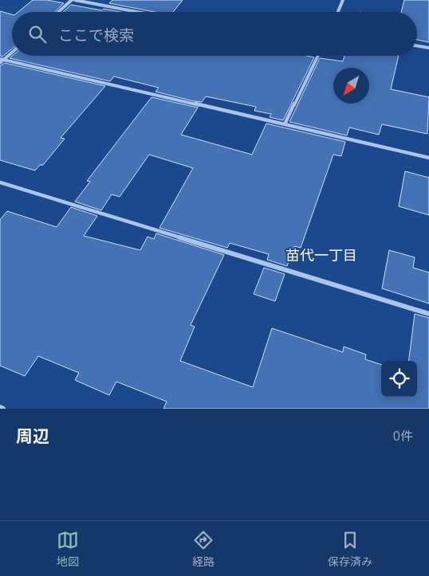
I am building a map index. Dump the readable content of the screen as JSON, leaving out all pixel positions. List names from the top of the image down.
{
  "districts": ["苗代一丁目"],
  "north": "bottom left",
  "page": {
    "search": "ここで検索",
    "heading": ["周辺", "0件"],
    "nav": ["地図", "経路", "保存済み"]
  }
}
